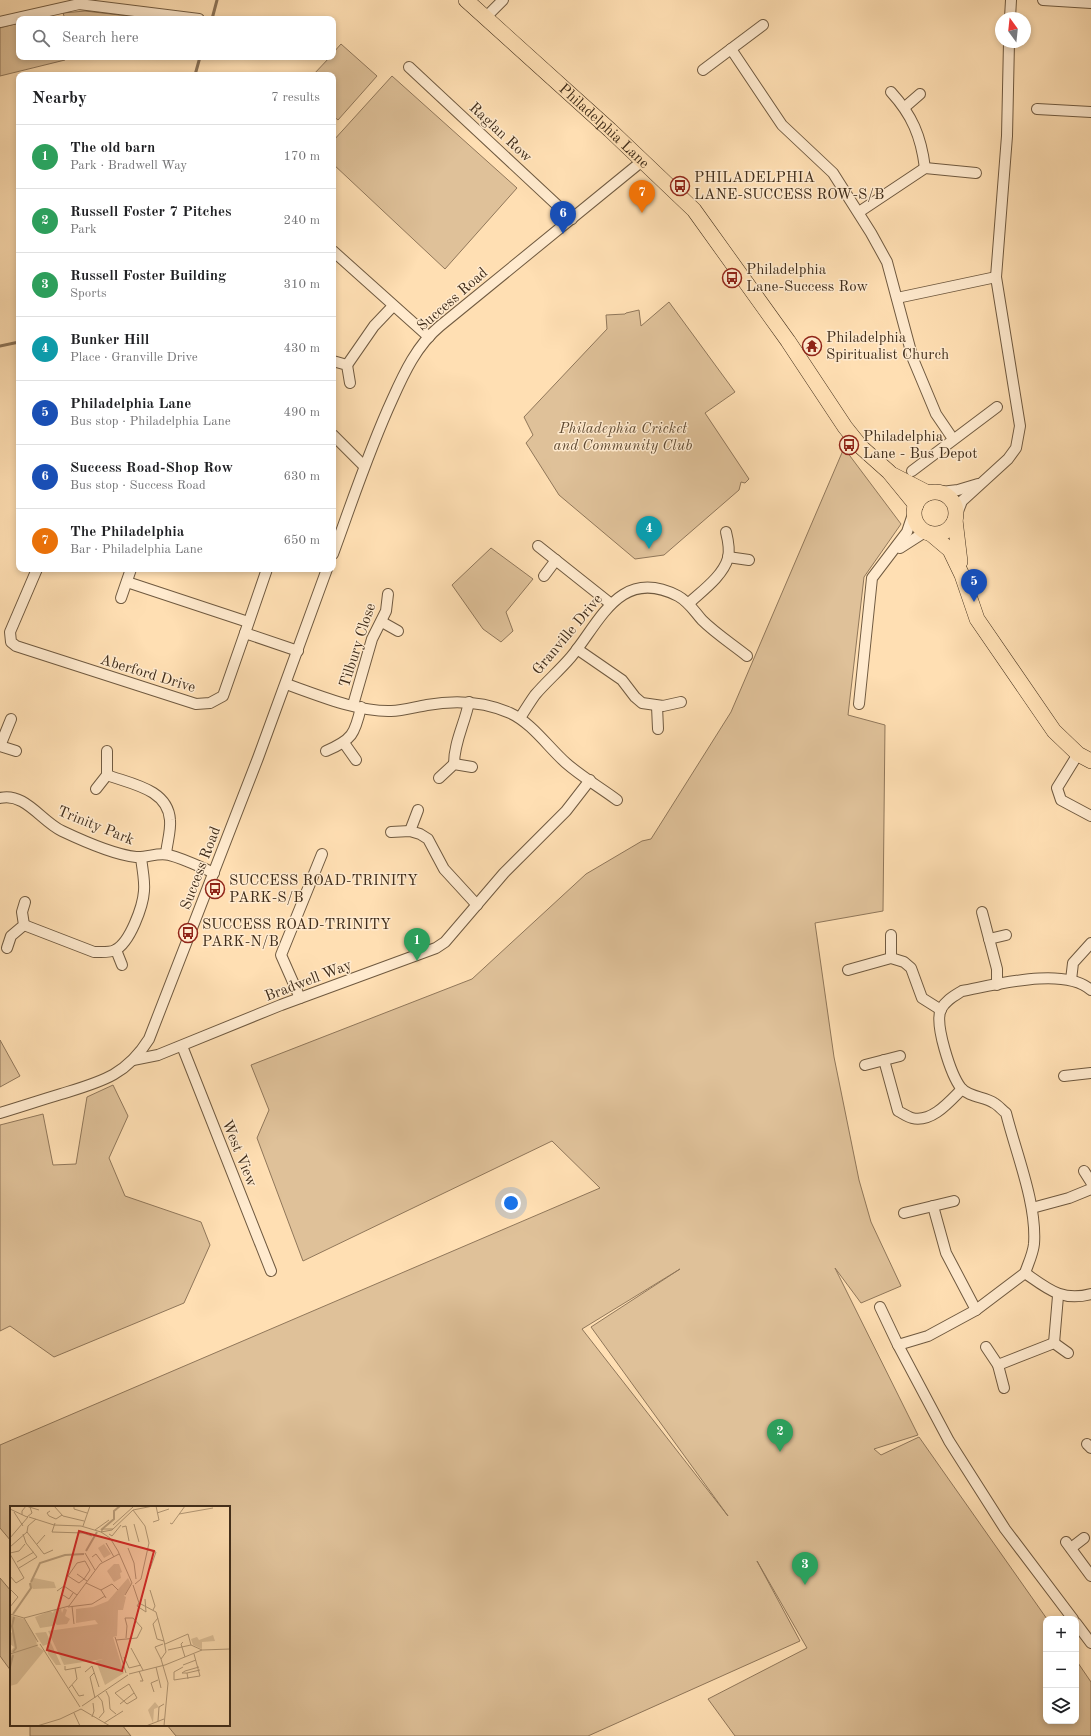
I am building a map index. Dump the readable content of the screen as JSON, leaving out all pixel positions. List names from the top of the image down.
{
  "streets": {
    "main road": ["Philadelphia Lane"],
    "street": [
      "Raglan Row",
      "Success Road",
      "Granville Drive",
      "Tilbury Close",
      "Aberford Drive",
      "Trinity Park",
      "Bradwell Way",
      "West View"
    ]
  },
  "crossings": [
    ["Philadelphia Lane", "Success Road"],
    ["Raglan Row", "Success Road"],
    ["Success Road", "Trinity Park"],
    ["Success Road", "Bradwell Way"],
    ["Bradwell Way", "West View"]
  ],
  "parks": ["Philadephia Cricket and Community Club"],
  "places": {
    "bus stop": [
      "PHILADELPHIA LANE-SUCCESS ROW-S/B",
      "Philadelphia Lane-Success Row",
      "Philadelphia Lane - Bus Depot",
      "SUCCESS ROAD-TRINITY PARK-S/B",
      "SUCCESS ROAD-TRINITY PARK-N/B"
    ],
    "temple": ["Philadelphia Spiritualist Church"]
  },
  "north": "top",
  "page": {
    "search": "Search here",
    "heading": ["Nearby", "7 results"],
    "list": [
      {
        "mark": "1",
        "name": "The old barn",
        "note": "Park · Bradwell Way",
        "value": "170 m"
      },
      {
        "mark": "2",
        "name": "Russell Foster 7 Pitches",
        "note": "Park",
        "value": "240 m"
      },
      {
        "mark": "3",
        "name": "Russell Foster Building",
        "note": "Sports",
        "value": "310 m"
      },
      {
        "mark": "4",
        "name": "Bunker Hill",
        "note": "Place · Granville Drive",
        "value": "430 m"
      },
      {
        "mark": "5",
        "name": "Philadelphia Lane",
        "note": "Bus stop · Philadelphia Lane",
        "value": "490 m"
      },
      {
        "mark": "6",
        "name": "Success Road-Shop Row",
        "note": "Bus stop · Success Road",
        "value": "630 m"
      },
      {
        "mark": "7",
        "name": "The Philadelphia",
        "note": "Bar · Philadelphia Lane",
        "value": "650 m"
      }
    ],
    "pins": [
      "7",
      "6",
      "4",
      "5",
      "1",
      "2",
      "3"
    ],
    "map_buttons": ["+", "−"]
  }
}
